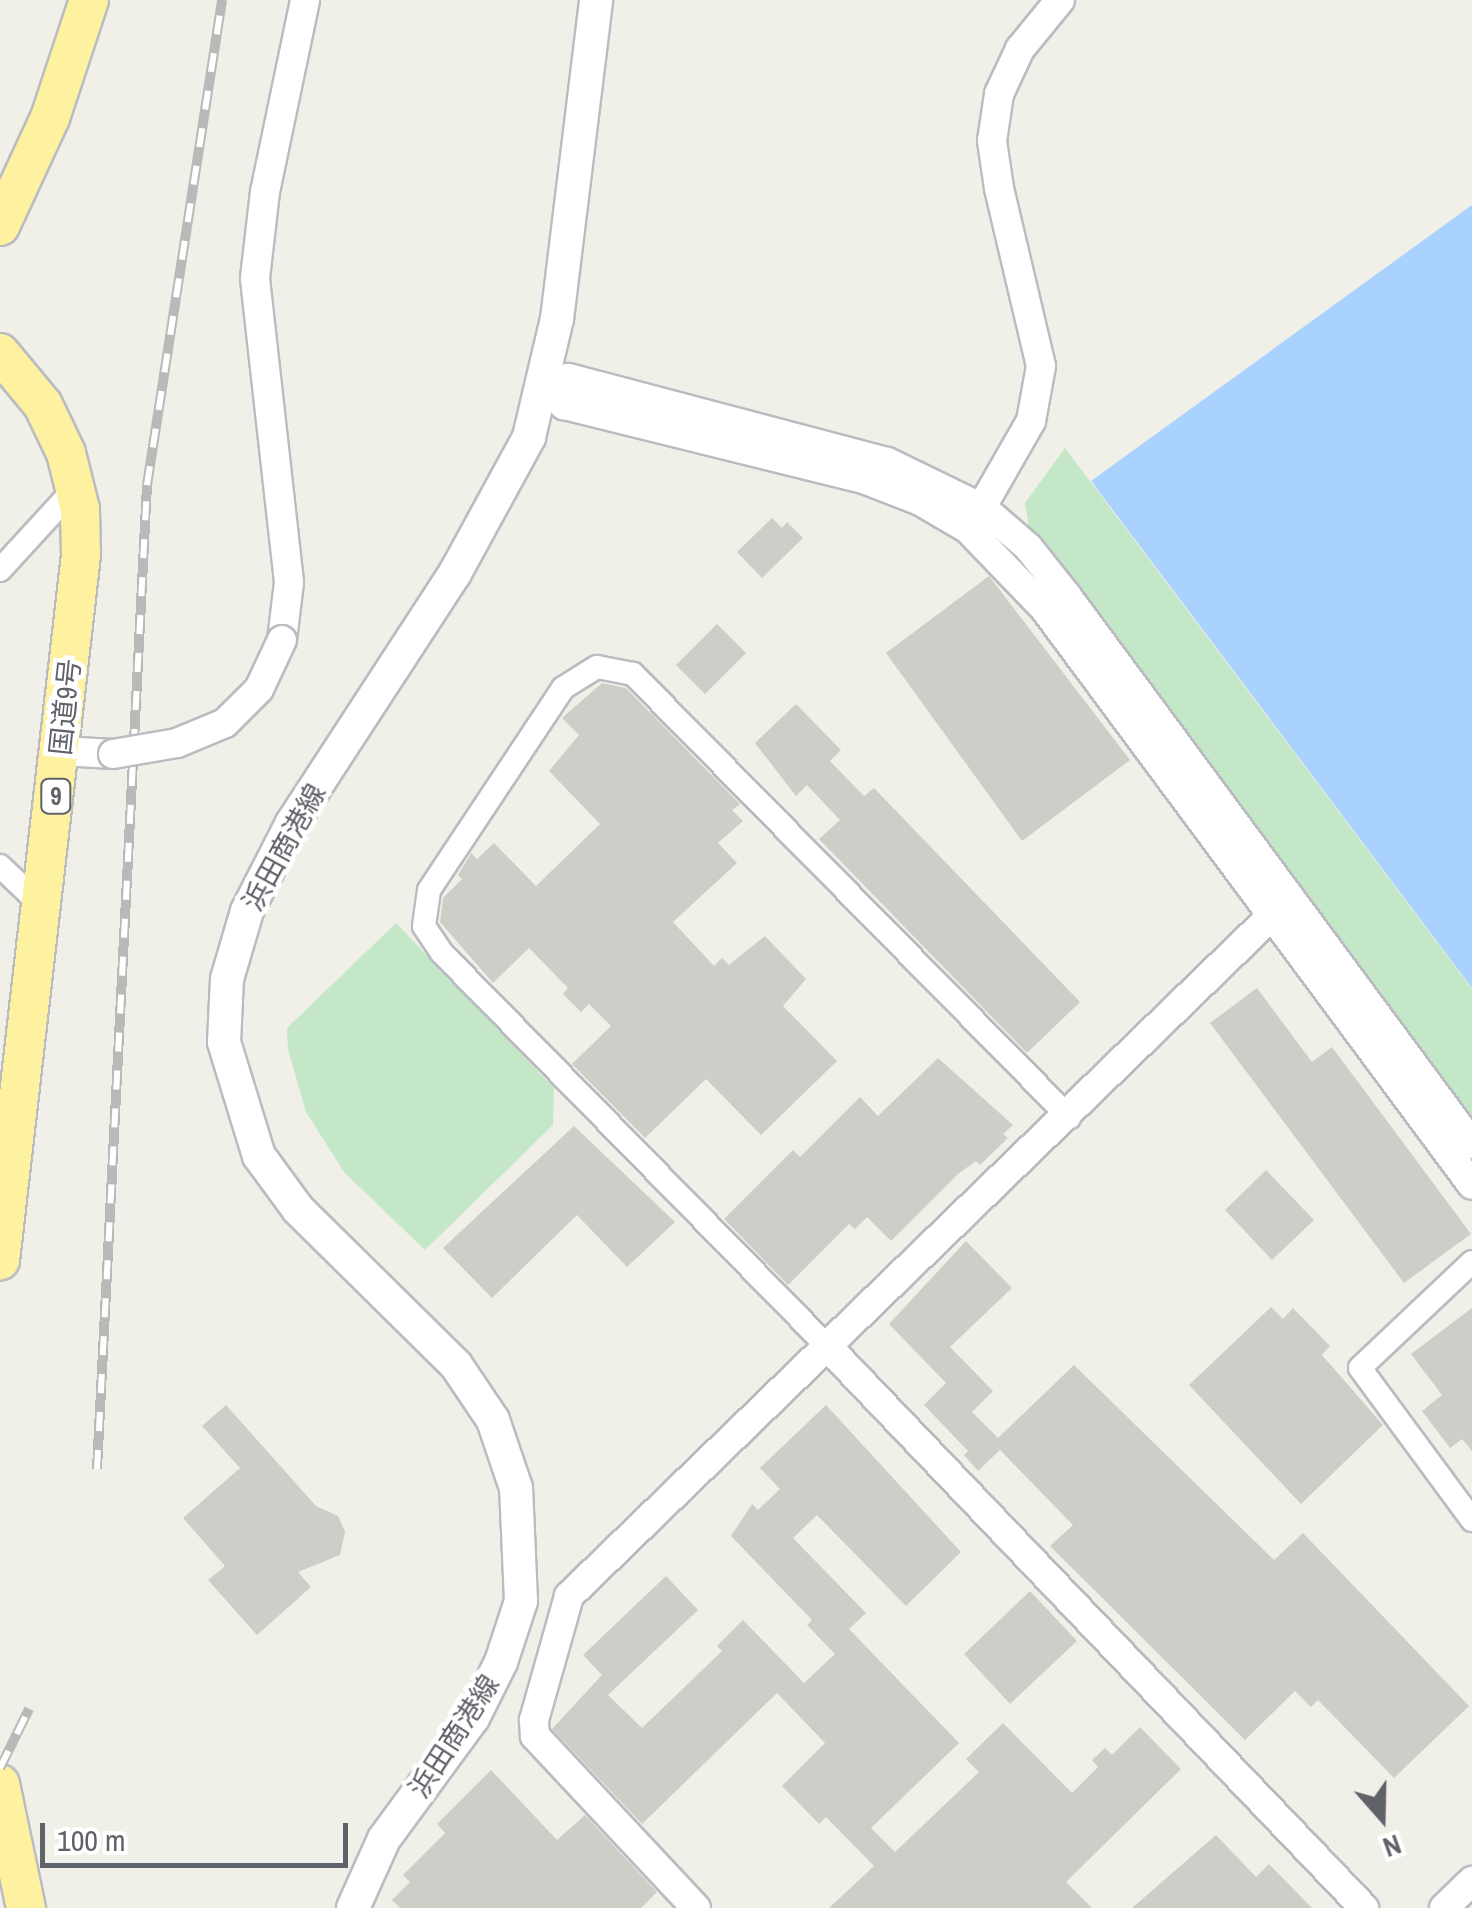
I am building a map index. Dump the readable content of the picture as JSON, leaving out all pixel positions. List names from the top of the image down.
{
  "streets": {
    "highway": ["国道9号", "9"],
    "main road": ["浜田商港線"]
  },
  "scale_bar": "100 m",
  "north": "bottom"
}
